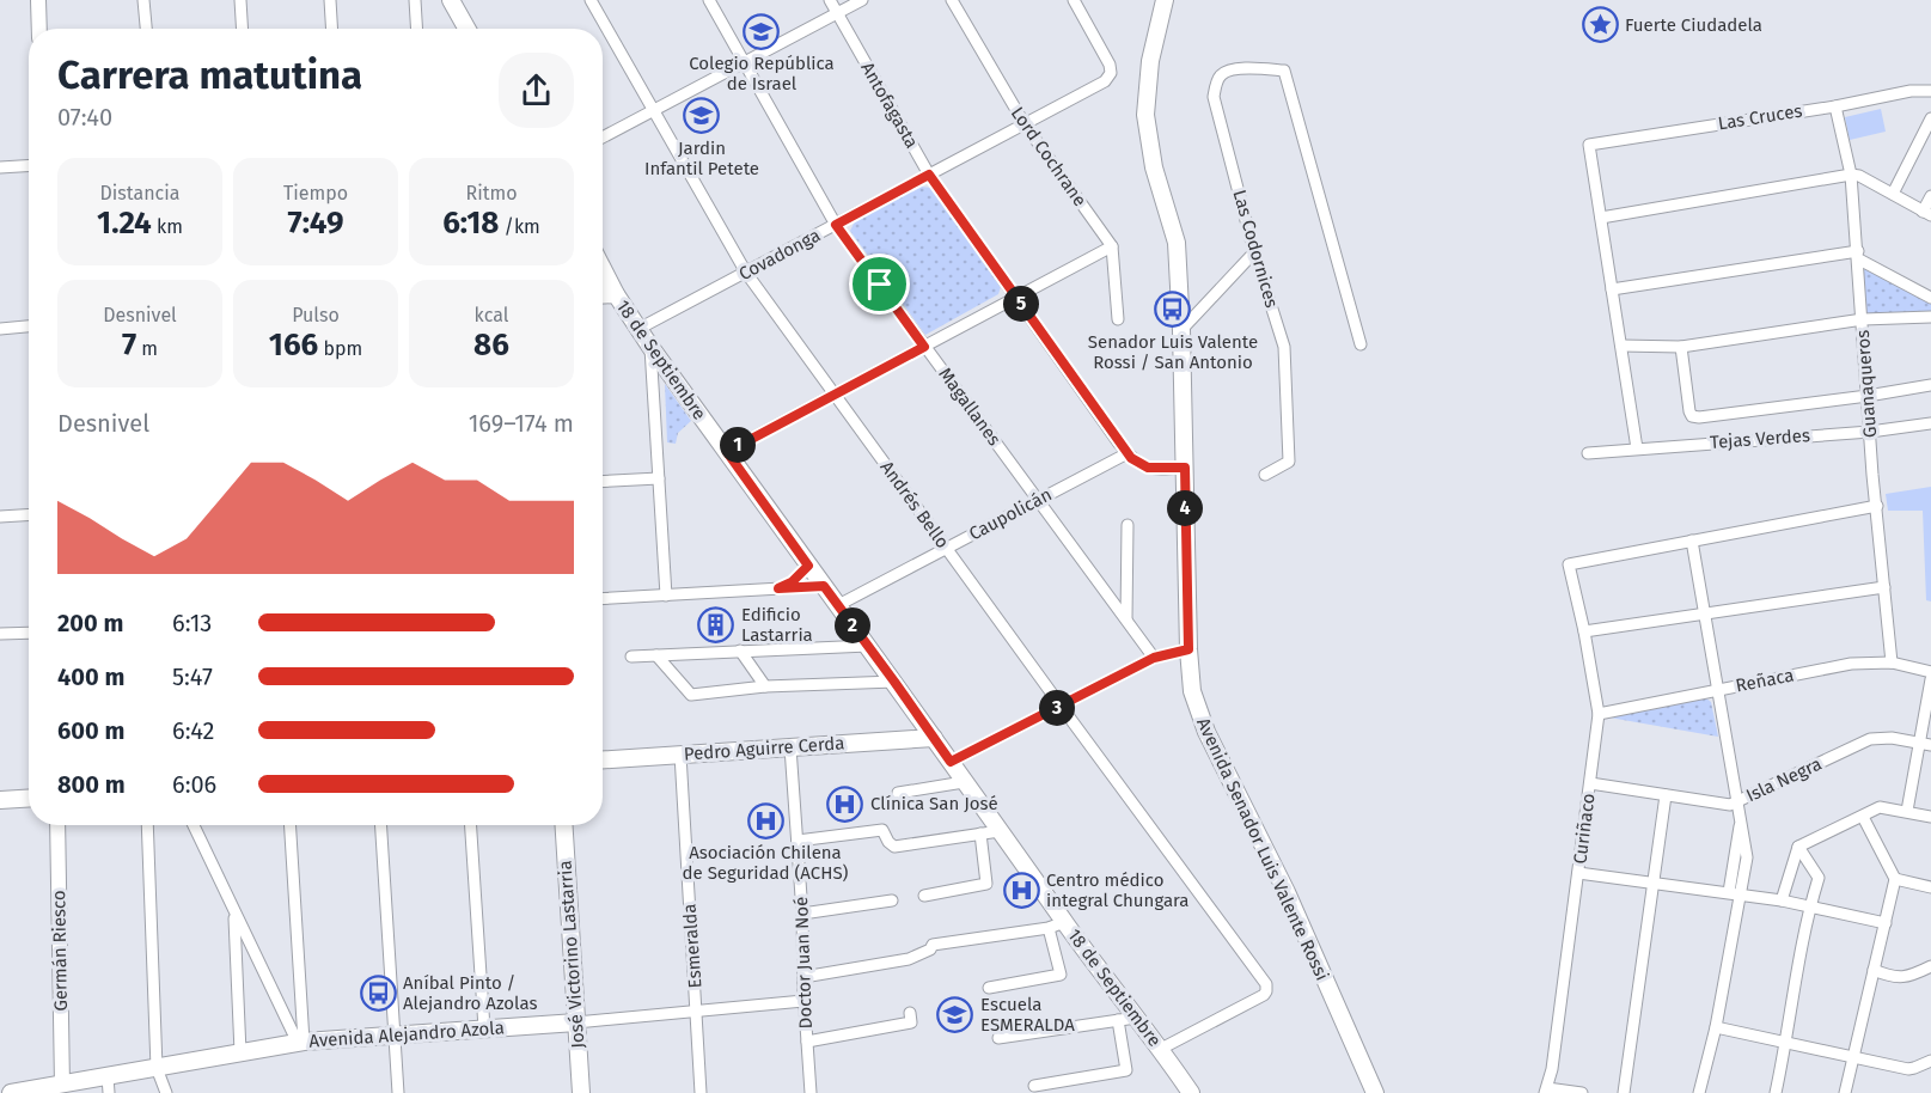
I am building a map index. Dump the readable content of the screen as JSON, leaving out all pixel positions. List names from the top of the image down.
{
  "streets": {
    "main road": [
      "18 de Septiembre",
      "Pedro Aguirre Cerda",
      "Avenida Senador Luis Valente Rossi",
      "José Victorino Lastarria",
      "Avenida Alejandro Azola"
    ],
    "street": [
      "Antofagasta",
      "Las Cruces",
      "Lord Cochrane",
      "Las Codornices",
      "Covadonga",
      "Guanaqueros",
      "Magallanes",
      "Tejas Verdes",
      "Andrés Bello",
      "Caupolicán",
      "Reñaca",
      "Isla Negra",
      "Curiñaco",
      "Esmeralda",
      "Germán Riesco",
      "Doctor Juan Noé"
    ]
  },
  "crossings": [
    ["Antofagasta", "Covadonga"],
    ["Antofagasta", "Caupolicán"],
    ["Las Cruces", "Guanaqueros"],
    ["Lord Cochrane", "Covadonga"],
    ["Covadonga", "18 de Septiembre"],
    ["Covadonga", "Magallanes"],
    ["Covadonga", "Andrés Bello"],
    ["18 de Septiembre", "Andrés Bello"],
    ["18 de Septiembre", "Caupolicán"],
    ["18 de Septiembre", "Pedro Aguirre Cerda"],
    ["Guanaqueros", "Tejas Verdes"],
    ["Guanaqueros", "Reñaca"],
    ["Magallanes", "Caupolicán"],
    ["Andrés Bello", "Caupolicán"],
    ["Reñaca", "Curiñaco"],
    ["Pedro Aguirre Cerda", "Esmeralda"],
    ["Pedro Aguirre Cerda", "Doctor Juan Noé"],
    ["Isla Negra", "Curiñaco"],
    ["Esmeralda", "Avenida Alejandro Azola"],
    ["Germán Riesco", "Avenida Alejandro Azola"],
    ["José Victorino Lastarria", "Avenida Alejandro Azola"],
    ["Doctor Juan Noé", "Avenida Alejandro Azola"]
  ],
  "places": {
    "place": ["Fuerte Ciudadela"],
    "school or university": ["Colegio República de Israel", "Jardin Infantil Petete", "Escuela ESMERALDA"],
    "bus stop": ["Senador Luis Valente Rossi / San Antonio", "Aníbal Pinto / Alejandro Azolas"],
    "building": ["Edificio Lastarria"],
    "hospital": ["Clínica San José", "Asociación Chilena de Seguridad (ACHS)", "Centro médico integral Chungara"]
  },
  "page": {
    "heading": ["Carrera matutina", "07:40"],
    "stats": [
      ["Distancia", "1.24 km"],
      ["Tiempo", "7:49"],
      ["Ritmo", "6:18 /km"],
      ["Desnivel", "7 m"],
      ["Pulso", "166 bpm"],
      ["kcal", "86"]
    ],
    "pins": [
      "5",
      "1",
      "4",
      "2",
      "3"
    ],
    "chart": ["Desnivel", "169–174 m"],
    "list": [
      {
        "name": "200 m",
        "note": "6:13"
      },
      {
        "name": "400 m",
        "note": "5:47"
      },
      {
        "name": "600 m",
        "note": "6:42"
      },
      {
        "name": "800 m",
        "note": "6:06"
      }
    ]
  }
}
